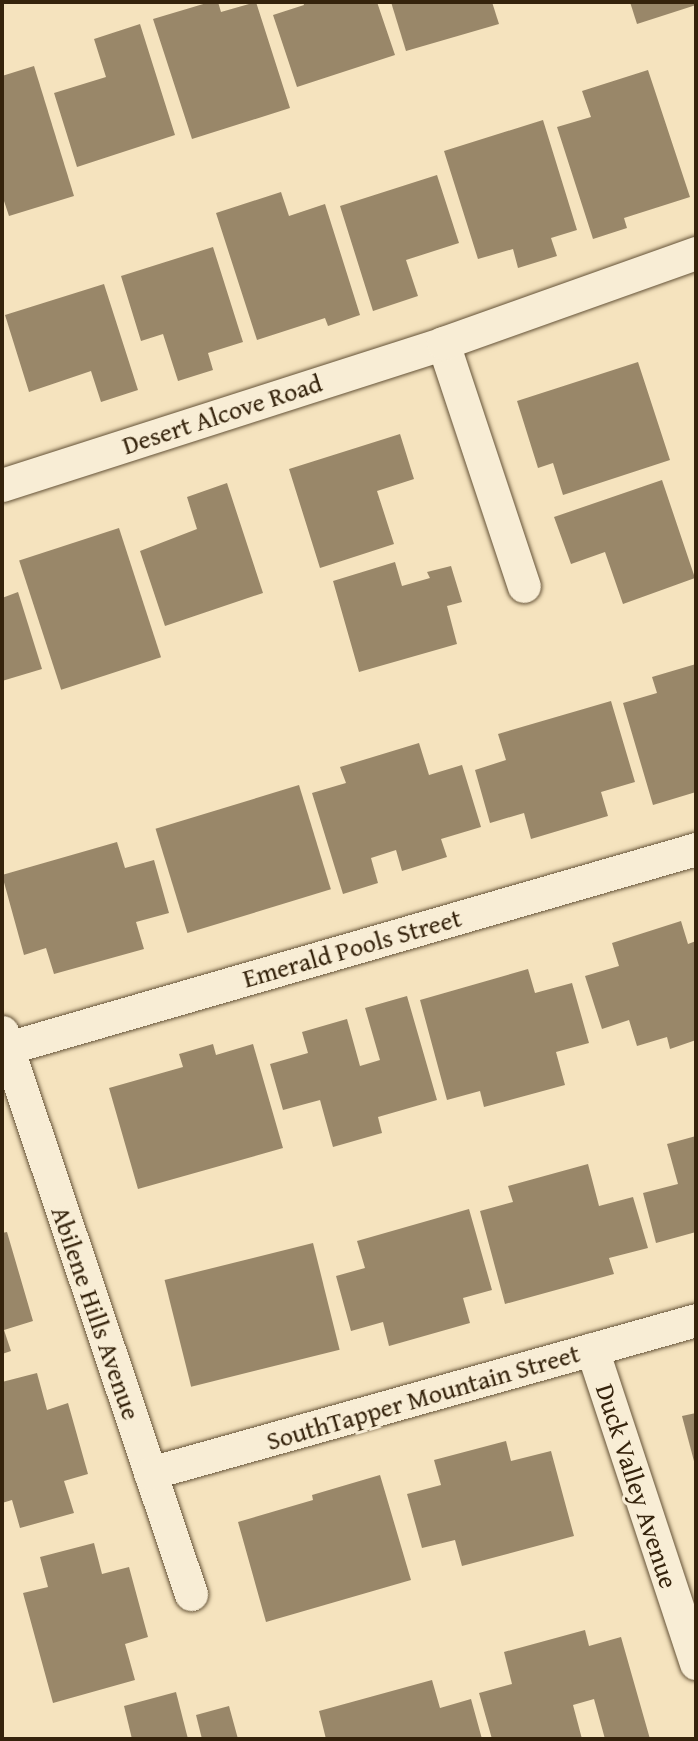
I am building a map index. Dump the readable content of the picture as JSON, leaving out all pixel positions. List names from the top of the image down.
{
  "streets": {
    "street": [
      "Desert Alcove Road",
      "Emerald Pools Street",
      "Abilene Hills Avenue",
      "SouthTapper Mountain Street",
      "Duck Valley Avenue"
    ]
  },
  "crossings": [
    ["Emerald Pools Street", "Abilene Hills Avenue"],
    ["Abilene Hills Avenue", "SouthTapper Mountain Street"],
    ["SouthTapper Mountain Street", "Duck Valley Avenue"]
  ]
}
